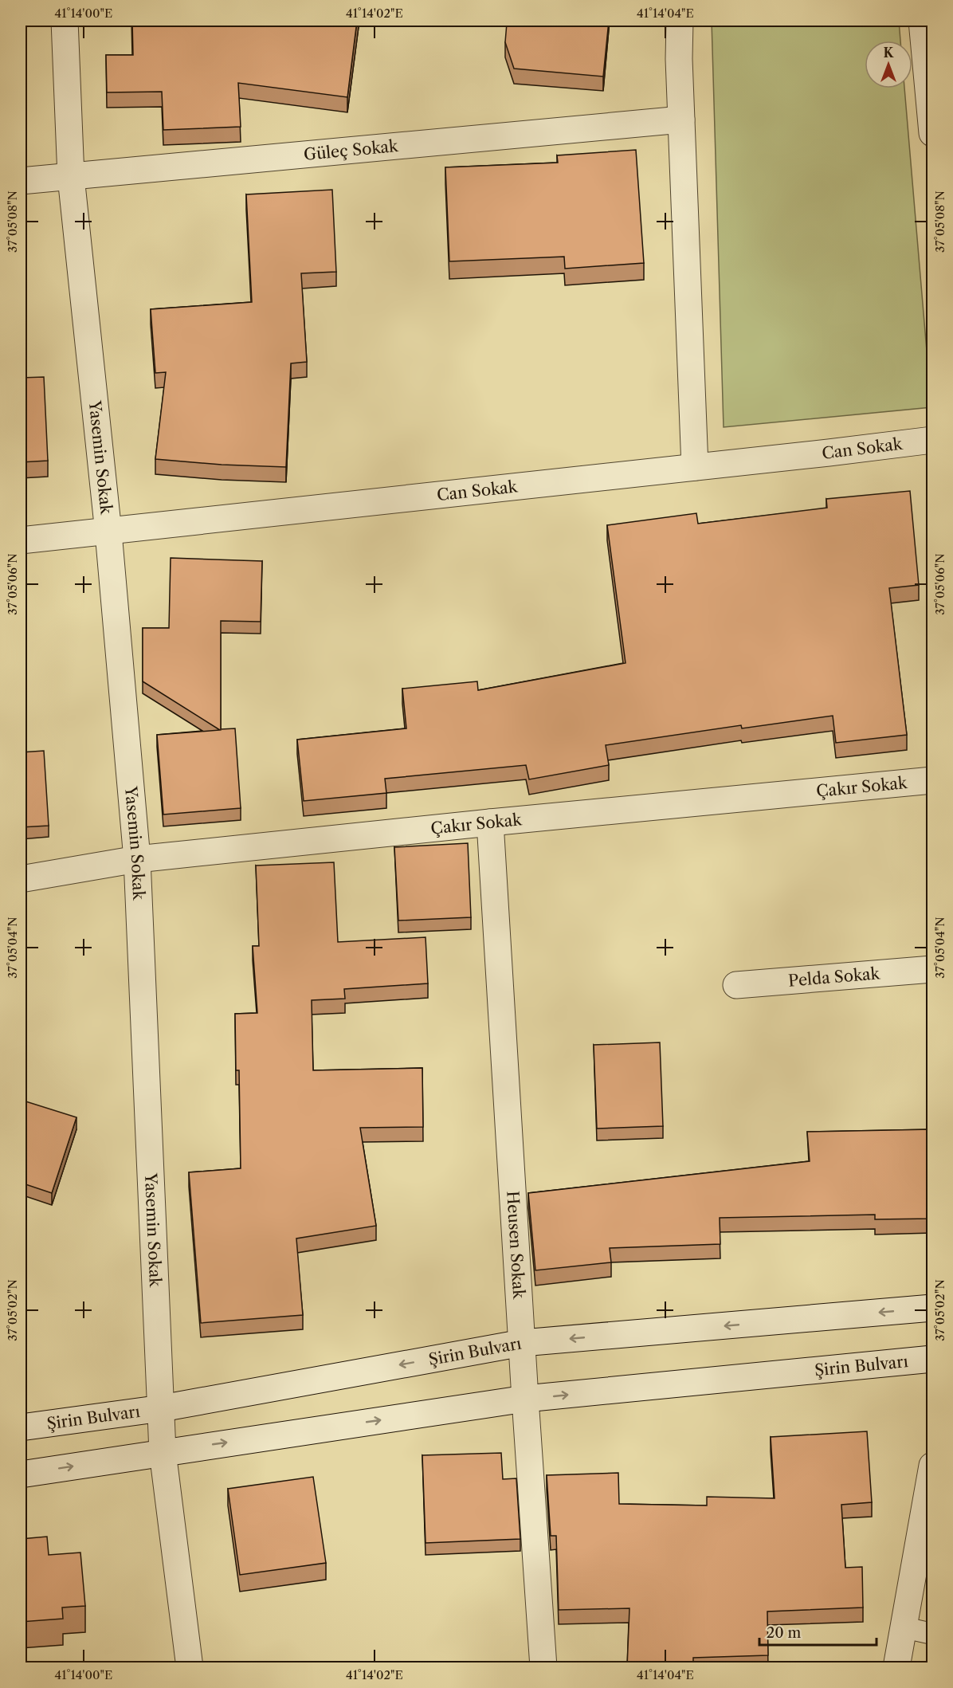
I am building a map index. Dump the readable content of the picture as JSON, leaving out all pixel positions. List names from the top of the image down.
{
  "streets": {
    "street": [
      "Güleç Sokak",
      "Can Sokak",
      "Yasemin Sokak",
      "Çakır Sokak",
      "Pelda Sokak",
      "Heusen Sokak",
      "Şirin Bulvarı"
    ]
  },
  "crossings": [
    ["Güleç Sokak", "Yasemin Sokak"],
    ["Can Sokak", "Yasemin Sokak"],
    ["Yasemin Sokak", "Çakır Sokak"],
    ["Yasemin Sokak", "Şirin Bulvarı"],
    ["Çakır Sokak", "Heusen Sokak"],
    ["Heusen Sokak", "Şirin Bulvarı"]
  ],
  "scale_bar": "20 m",
  "north": "top",
  "coordinates": [
    "41°14'00\"E",
    "41°14'02\"E",
    "41°14'04\"E",
    "37°05'08\"N",
    "37°05'06\"N",
    "37°05'04\"N",
    "37°05'02\"N"
  ]
}
